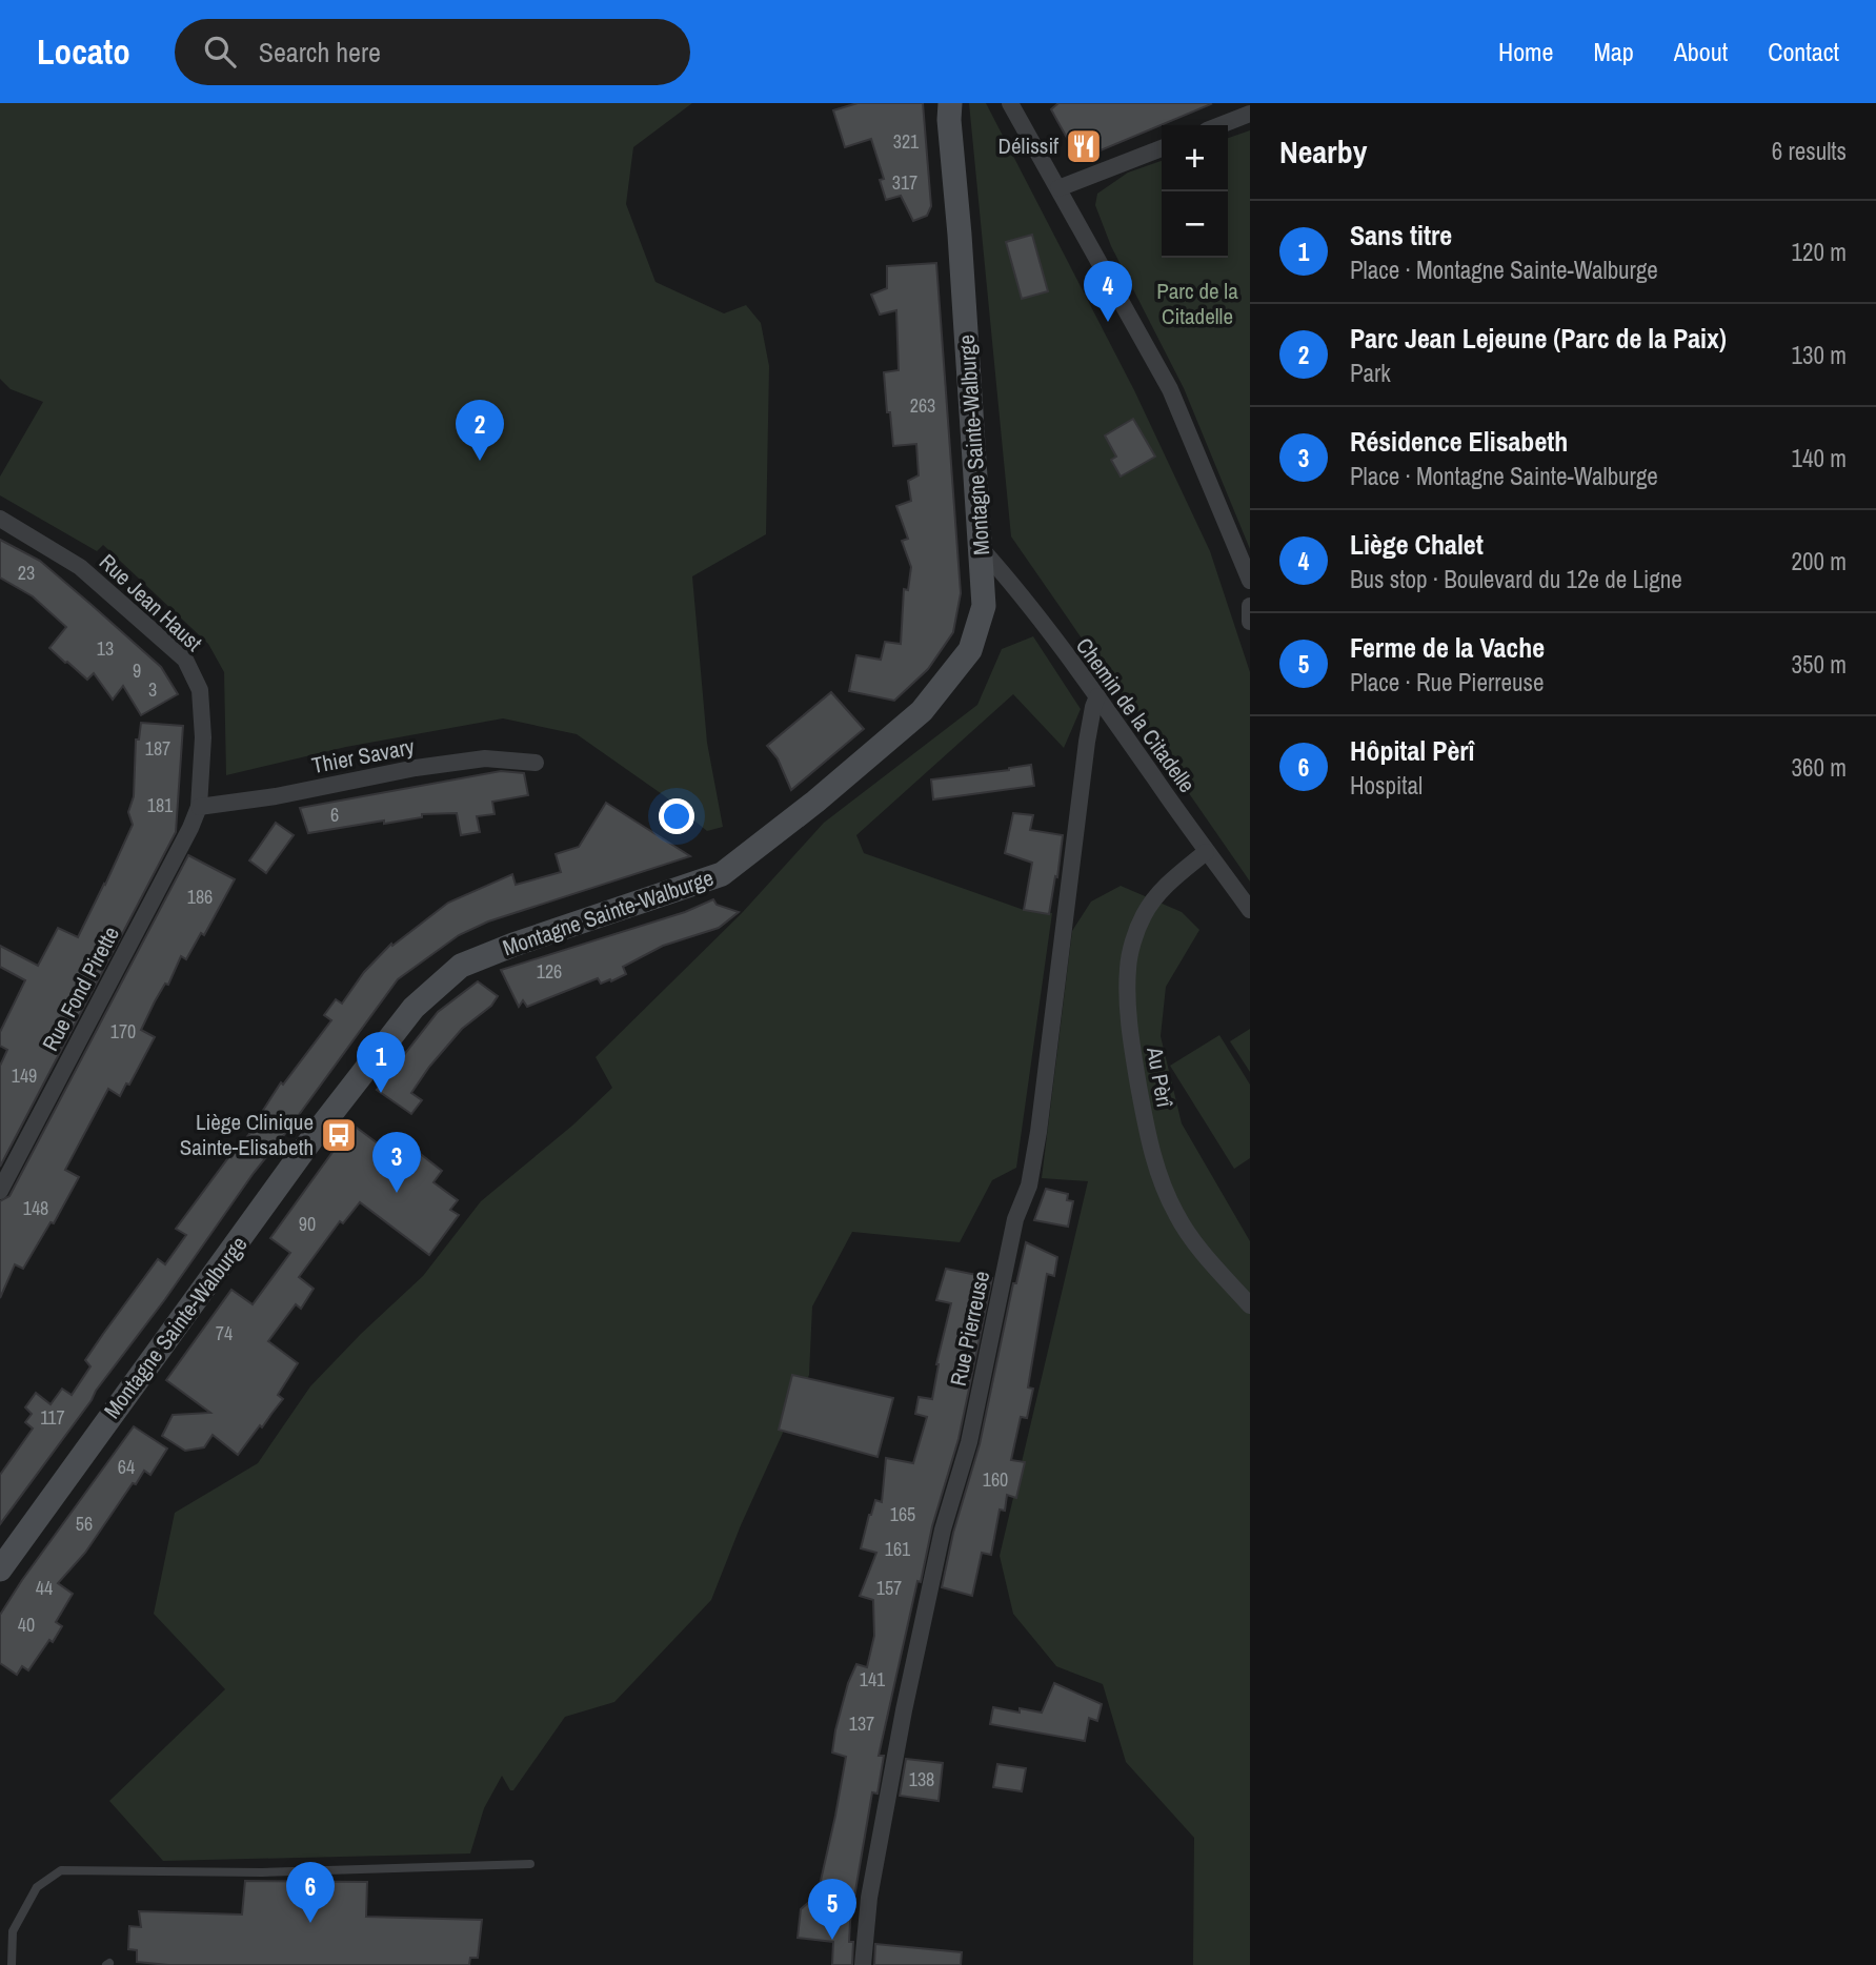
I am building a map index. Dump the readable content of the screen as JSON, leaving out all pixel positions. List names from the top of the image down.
{
  "streets": {
    "street": [
      "Montagne Sainte-Walburge",
      "Rue Jean Haust",
      "Chemin de la Citadelle",
      "Thier Savary",
      "Rue Fond Pirette",
      "Au Pèrî",
      "Rue Pierreuse"
    ]
  },
  "crossings": [
    ["Montagne Sainte-Walburge", "Chemin de la Citadelle"],
    ["Rue Jean Haust", "Thier Savary"],
    ["Rue Jean Haust", "Rue Fond Pirette"],
    ["Chemin de la Citadelle", "Au Pèrî"],
    ["Chemin de la Citadelle", "Rue Pierreuse"],
    ["Thier Savary", "Rue Fond Pirette"]
  ],
  "parks": ["Parc de la Citadelle"],
  "places": {
    "restaurant": ["Délissif"],
    "bus stop": ["Liège Clinique Sainte-Elisabeth"]
  },
  "house_numbers": [
    "321",
    "317",
    "263",
    "23",
    "13",
    "9",
    "3",
    "187",
    "181",
    "6",
    "186",
    "126",
    "170",
    "149",
    "148",
    "90",
    "74",
    "117",
    "64",
    "160",
    "165",
    "56",
    "161",
    "44",
    "157",
    "40",
    "141",
    "137",
    "138"
  ],
  "page": {
    "header": "Locato",
    "search": "Search here",
    "nav": [
      "Home",
      "Map",
      "About",
      "Contact"
    ],
    "heading": ["Nearby", "6 results"],
    "map_buttons": ["+", "−"],
    "list": [
      {
        "mark": "1",
        "name": "Sans titre",
        "note": "Place · Montagne Sainte-Walburge",
        "value": "120 m"
      },
      {
        "mark": "2",
        "name": "Parc Jean Lejeune (Parc de la Paix)",
        "note": "Park",
        "value": "130 m"
      },
      {
        "mark": "3",
        "name": "Résidence Elisabeth",
        "note": "Place · Montagne Sainte-Walburge",
        "value": "140 m"
      },
      {
        "mark": "4",
        "name": "Liège Chalet",
        "note": "Bus stop · Boulevard du 12e de Ligne",
        "value": "200 m"
      },
      {
        "mark": "5",
        "name": "Ferme de la Vache",
        "note": "Place · Rue Pierreuse",
        "value": "350 m"
      },
      {
        "mark": "6",
        "name": "Hôpital Pèrî",
        "note": "Hospital",
        "value": "360 m"
      }
    ],
    "pins": [
      "4",
      "2",
      "1",
      "3",
      "6",
      "5"
    ]
  }
}
